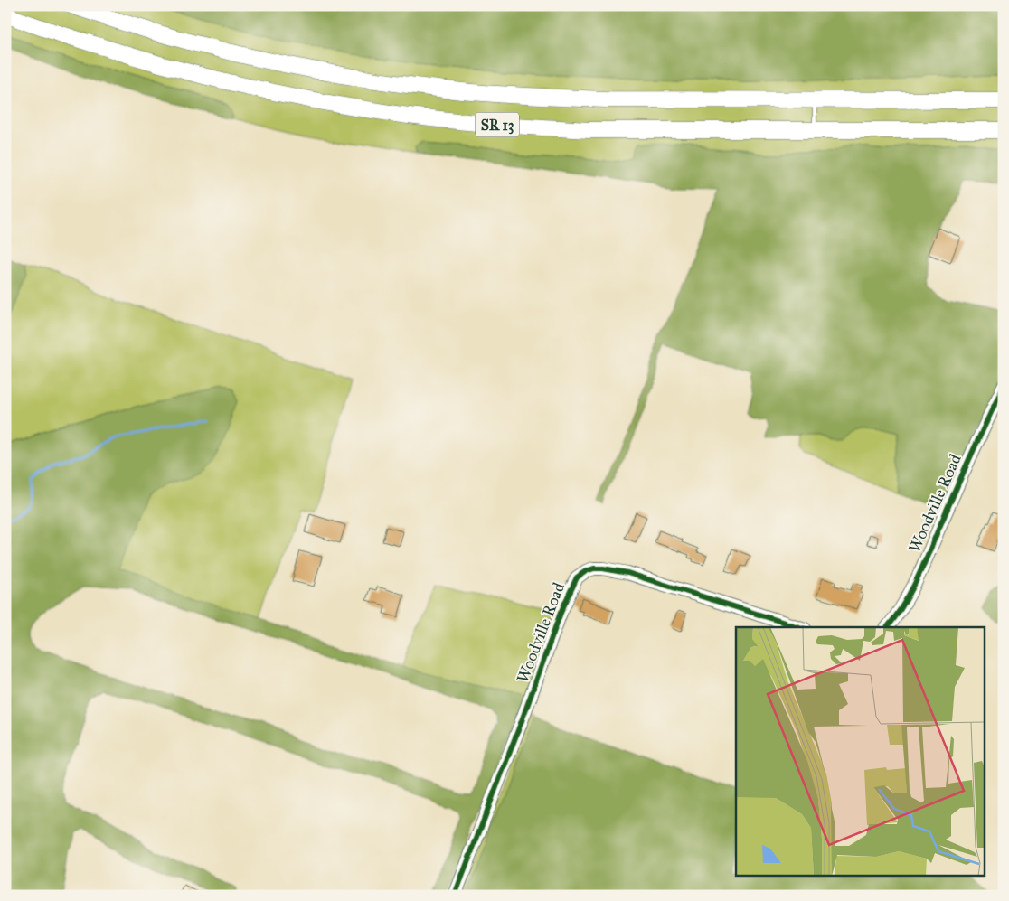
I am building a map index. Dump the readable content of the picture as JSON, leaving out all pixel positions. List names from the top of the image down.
{
  "streets": {
    "highway": ["SR 13"],
    "street": ["Woodville Road"]
  }
}
